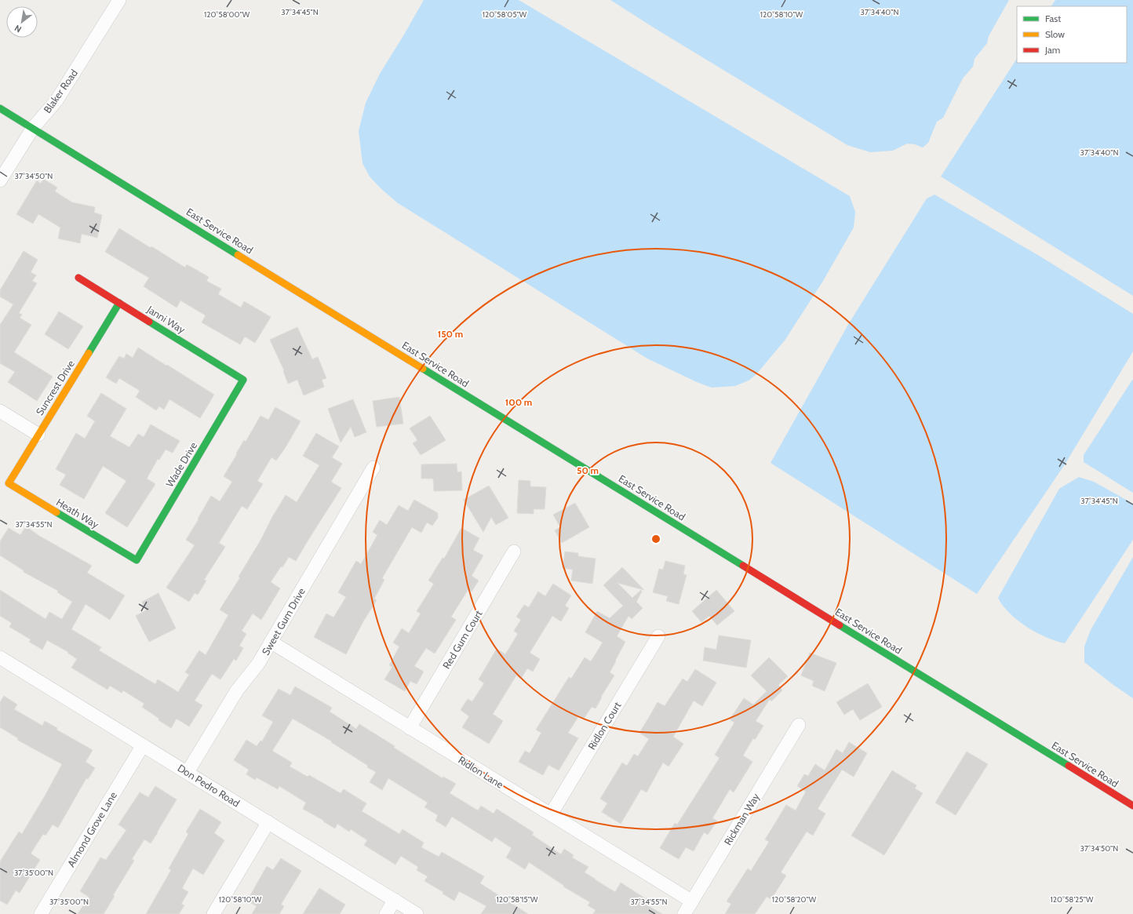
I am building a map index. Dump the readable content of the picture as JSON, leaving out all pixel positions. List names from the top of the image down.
{
  "streets": {
    "street": [
      "Blaker Road",
      "East Service Road",
      "Janni Way",
      "Suncrest Drive",
      "Wade Drive",
      "Heath Way",
      "Sweet Gum Drive",
      "Red Gum Court",
      "Ridlon Court",
      "Ridlon Lane",
      "Don Pedro Road",
      "Rickman Way",
      "Almond Grove Lane"
    ]
  },
  "crossings": [
    ["Blaker Road", "East Service Road"],
    ["Janni Way", "Suncrest Drive"],
    ["Janni Way", "Wade Drive"],
    ["Suncrest Drive", "Heath Way"],
    ["Wade Drive", "Heath Way"],
    ["Sweet Gum Drive", "Ridlon Lane"],
    ["Sweet Gum Drive", "Don Pedro Road"],
    ["Red Gum Court", "Ridlon Lane"],
    ["Ridlon Court", "Ridlon Lane"],
    ["Ridlon Lane", "Rickman Way"],
    ["Don Pedro Road", "Almond Grove Lane"]
  ],
  "legend": ["Fast", "Slow", "Jam"],
  "north": "bottom left",
  "coordinates": [
    "37°34'40\"N",
    "37°34'45\"N",
    "120°58'05\"W",
    "120°58'00\"W",
    "120°58'10\"W",
    "37°34'50\"N",
    "37°34'55\"N",
    "37°35'00\"N",
    "120°58'15\"W",
    "120°58'20\"W",
    "120°58'25\"W"
  ],
  "rings": ["150 m", "100 m", "50 m"]
}
